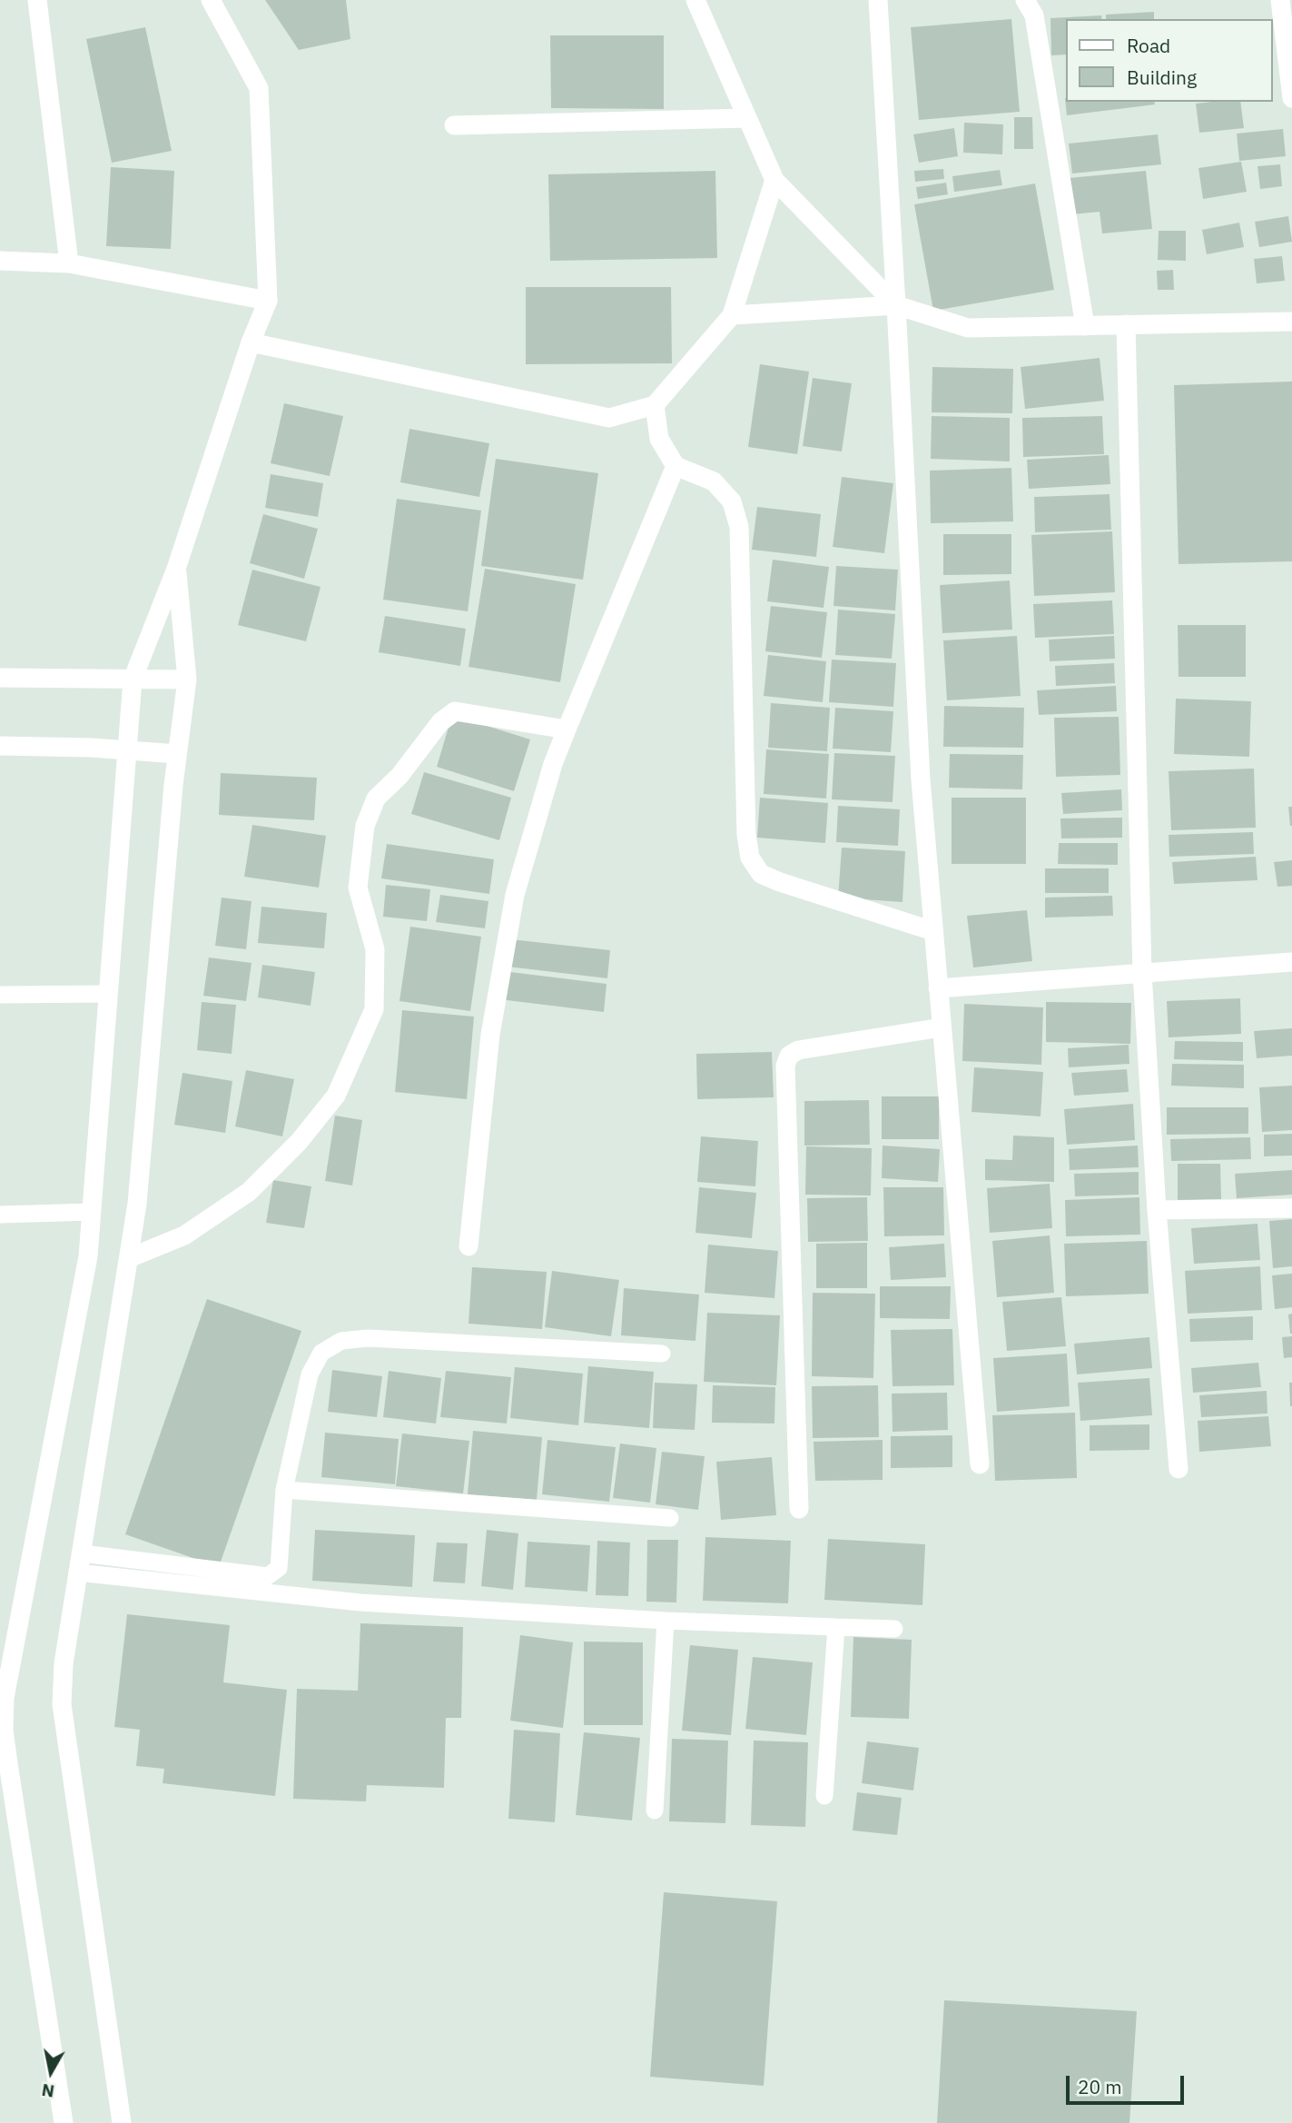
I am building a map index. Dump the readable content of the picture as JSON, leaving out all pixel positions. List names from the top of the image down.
{
  "legend": ["Road", "Building"],
  "scale_bar": "20 m",
  "north": "bottom"
}
